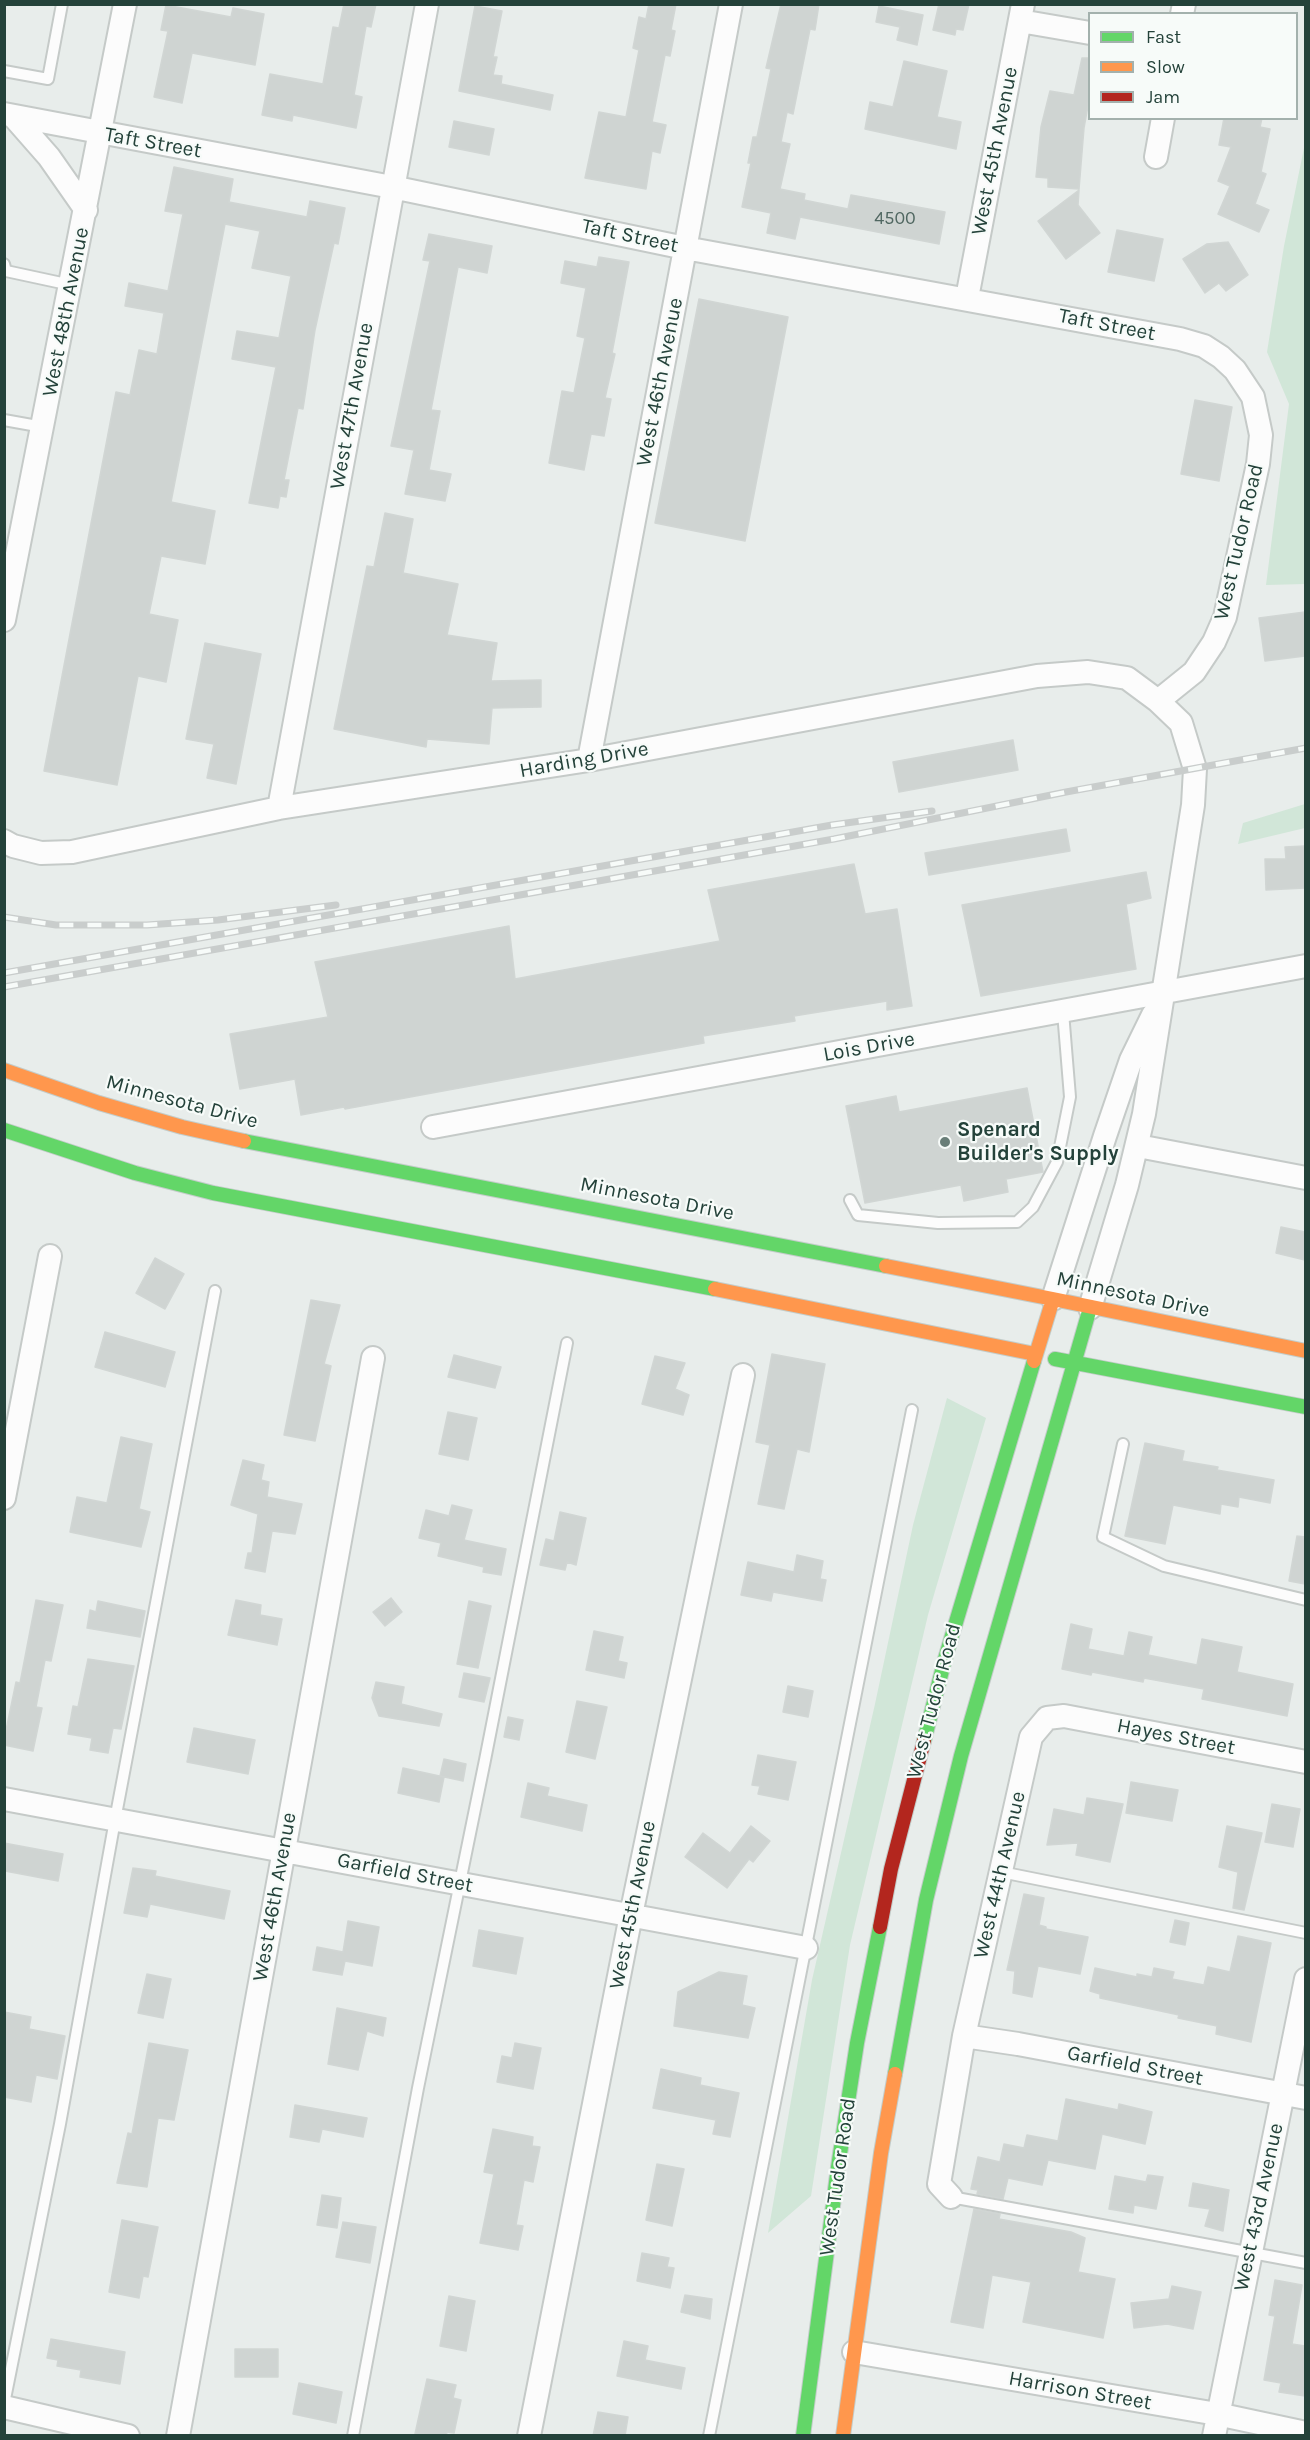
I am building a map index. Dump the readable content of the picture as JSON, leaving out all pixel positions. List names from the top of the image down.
{
  "streets": {
    "main road": ["West Tudor Road", "Minnesota Drive"],
    "street": [
      "Taft Street",
      "West 45th Avenue",
      "West 48th Avenue",
      "West 46th Avenue",
      "West 47th Avenue",
      "Harding Drive",
      "Lois Drive",
      "Hayes Street",
      "Garfield Street",
      "West 44th Avenue",
      "West 43rd Avenue",
      "Harrison Street"
    ]
  },
  "crossings": [
    ["Taft Street", "West 45th Avenue"],
    ["Taft Street", "West 48th Avenue"],
    ["Taft Street", "West 46th Avenue"],
    ["Taft Street", "West 47th Avenue"],
    ["Taft Street", "West Tudor Road"],
    ["West 45th Avenue", "Garfield Street"],
    ["West 46th Avenue", "Harding Drive"],
    ["West 46th Avenue", "Garfield Street"],
    ["West 47th Avenue", "Harding Drive"],
    ["West Tudor Road", "Harding Drive"],
    ["West Tudor Road", "Lois Drive"],
    ["West Tudor Road", "Minnesota Drive"],
    ["West Tudor Road", "Harrison Street"],
    ["Hayes Street", "West 44th Avenue"],
    ["Garfield Street", "West 44th Avenue"],
    ["Garfield Street", "West 43rd Avenue"],
    ["West 43rd Avenue", "Harrison Street"]
  ],
  "places": ["Spenard Builder's Supply"],
  "house_numbers": ["4500"],
  "legend": ["Fast", "Slow", "Jam"]
}
